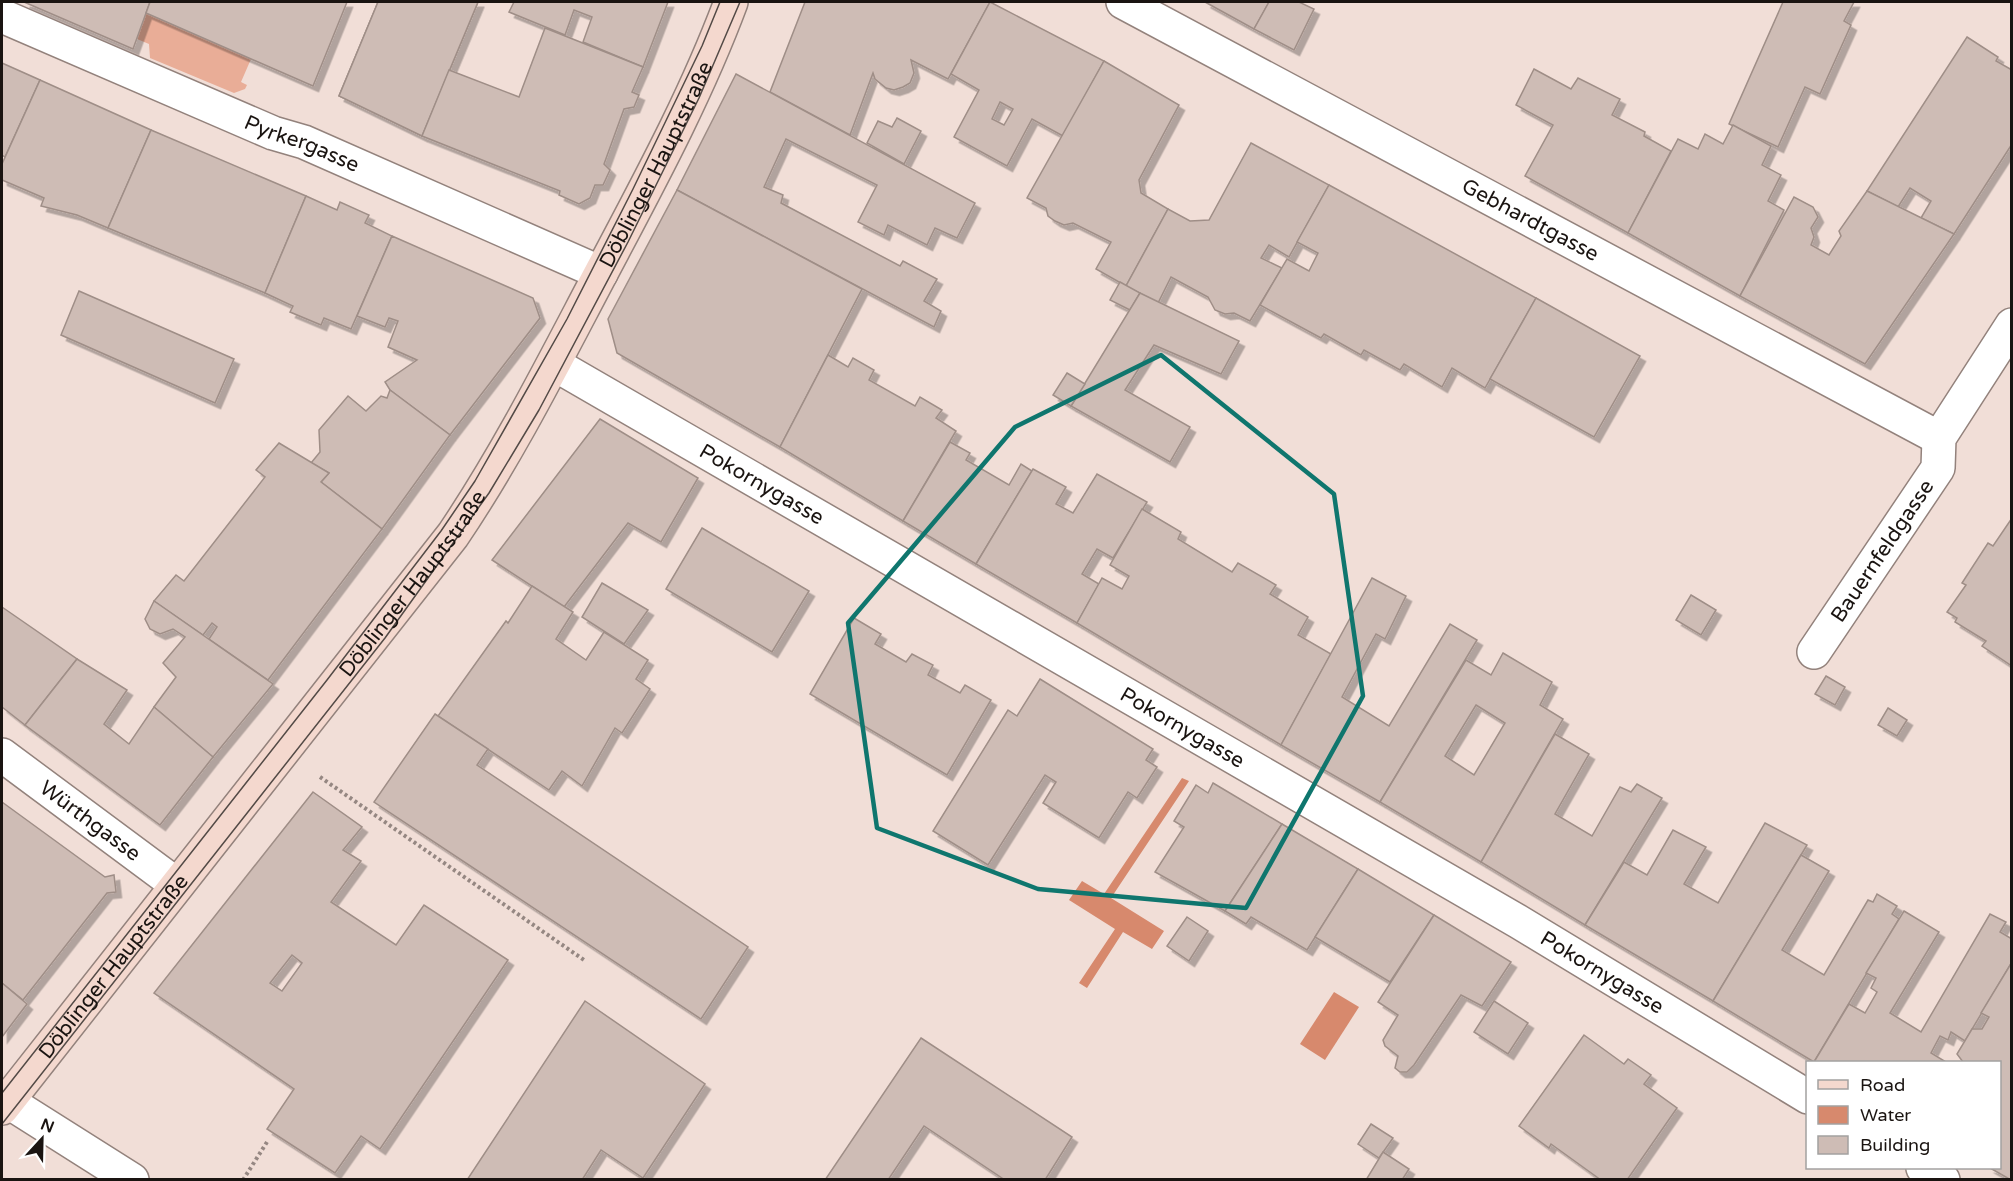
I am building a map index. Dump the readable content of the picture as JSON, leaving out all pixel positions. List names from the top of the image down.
{
  "streets": {
    "main road": ["Döblinger Hauptstraße"],
    "street": [
      "Pyrkergasse",
      "Gebhardtgasse",
      "Pokornygasse",
      "Bauernfeldgasse",
      "Würthgasse"
    ]
  },
  "crossings": [
    ["Pyrkergasse", "Döblinger Hauptstraße"],
    ["Döblinger Hauptstraße", "Pokornygasse"],
    ["Döblinger Hauptstraße", "Würthgasse"],
    ["Gebhardtgasse", "Bauernfeldgasse"]
  ],
  "legend": ["Road", "Water", "Building"],
  "north": "top"
}
